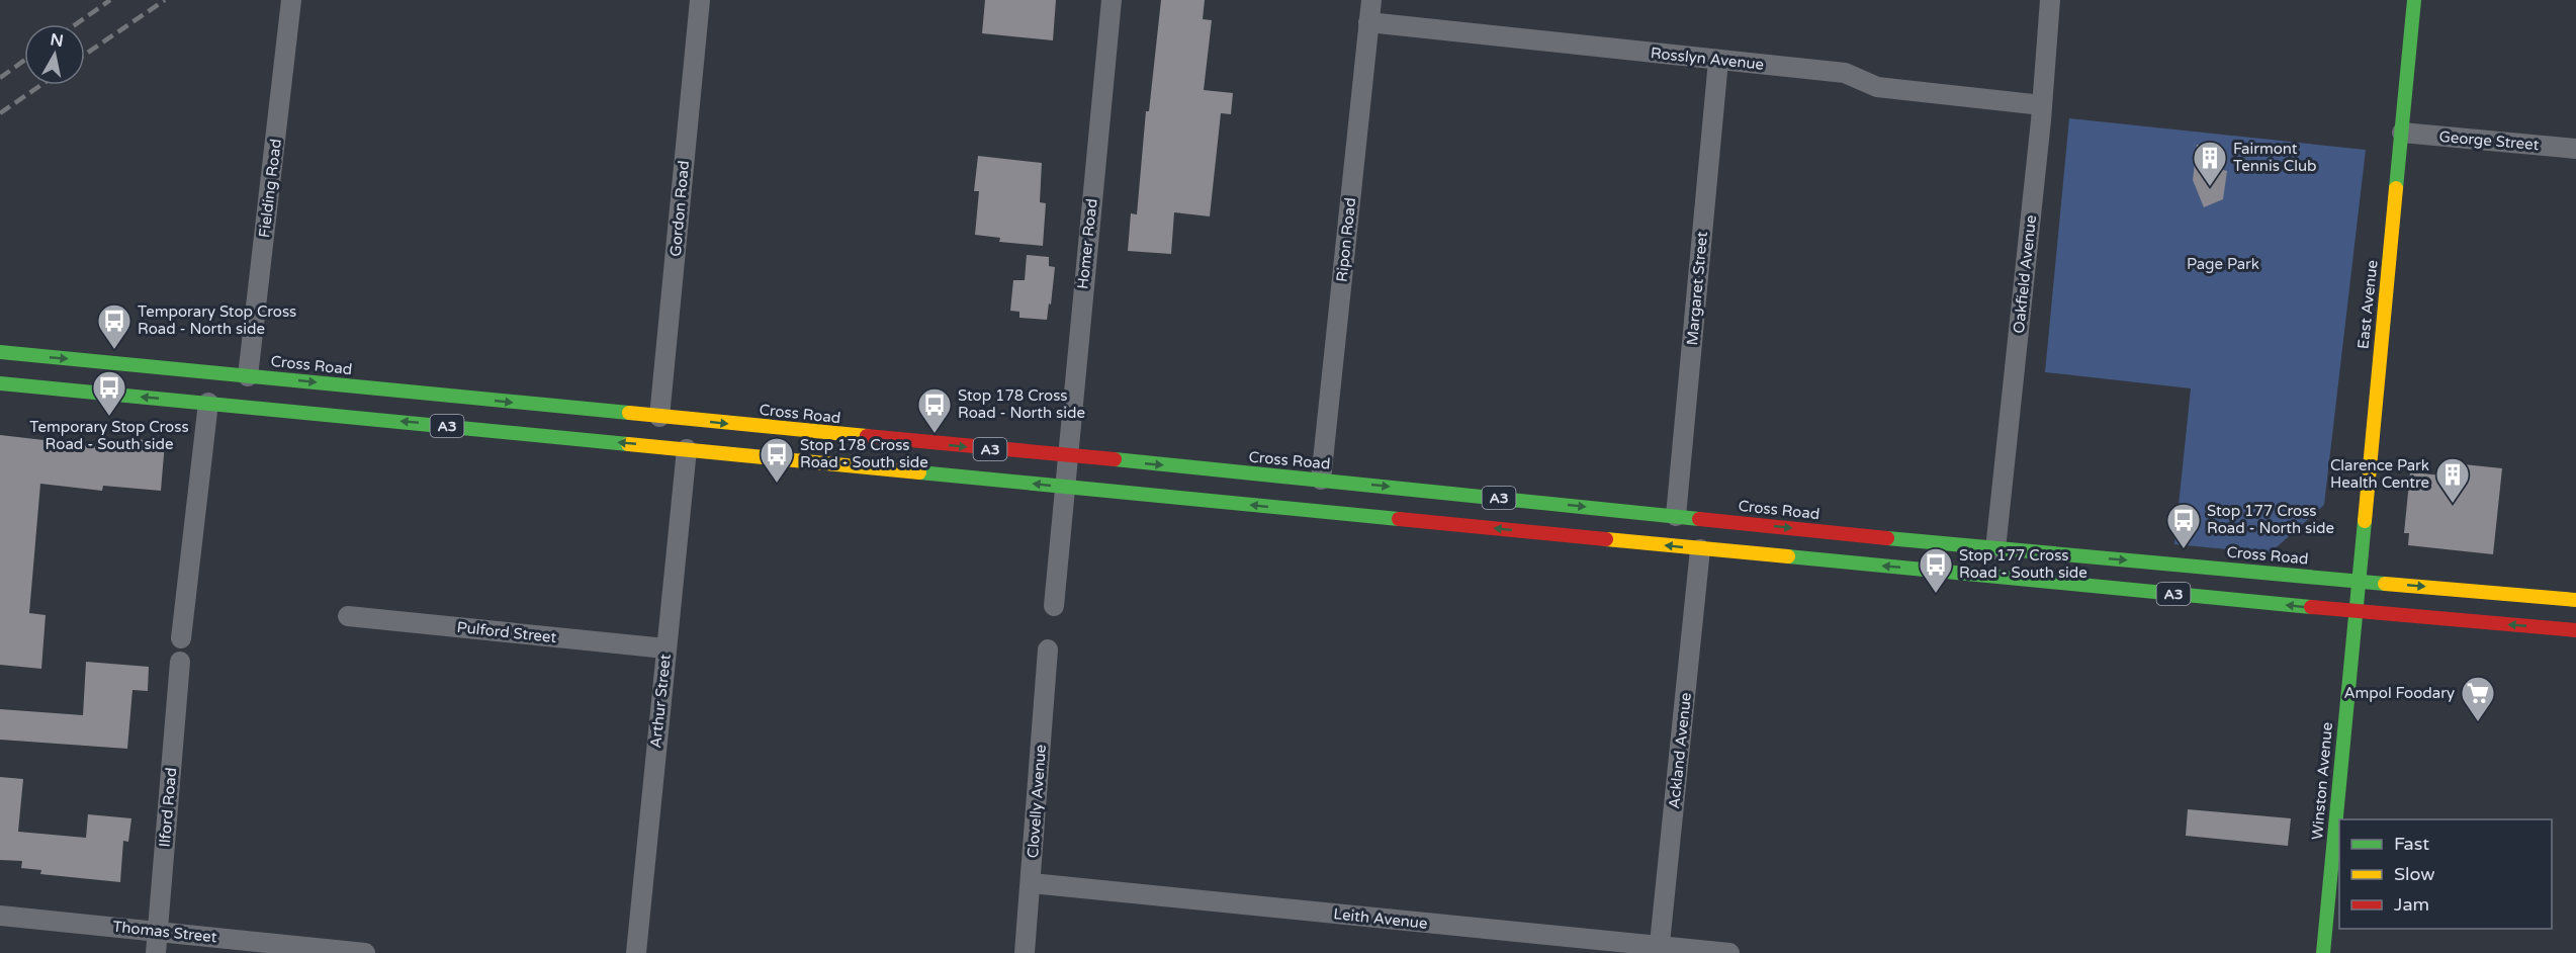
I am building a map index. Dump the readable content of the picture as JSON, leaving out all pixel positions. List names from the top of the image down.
{
  "streets": {
    "main road": [
      "East Avenue",
      "Cross Road",
      "A3",
      "Winston Avenue"
    ],
    "street": [
      "Rosslyn Avenue",
      "George Street",
      "Fielding Road",
      "Gordon Road",
      "Ripon Road",
      "Homer Road",
      "Oakfield Avenue",
      "Margaret Street",
      "Pulford Street",
      "Arthur Street",
      "Ackland Avenue",
      "Clovelly Avenue",
      "Ilford Road",
      "Leith Avenue",
      "Thomas Street"
    ]
  },
  "crossings": [
    ["Rosslyn Avenue", "Ripon Road"],
    ["Rosslyn Avenue", "Oakfield Avenue"],
    ["Rosslyn Avenue", "Margaret Street"],
    ["George Street", "East Avenue"],
    ["Fielding Road", "Cross Road"],
    ["Gordon Road", "Cross Road"],
    ["Ripon Road", "Cross Road"],
    ["Homer Road", "Cross Road"],
    ["Oakfield Avenue", "Cross Road"],
    ["Margaret Street", "Cross Road"],
    ["East Avenue", "Cross Road"],
    ["East Avenue", "Winston Avenue"],
    ["Cross Road", "Arthur Street"],
    ["Cross Road", "Ackland Avenue"],
    ["Cross Road", "Winston Avenue"],
    ["Pulford Street", "Arthur Street"],
    ["Ackland Avenue", "Leith Avenue"],
    ["Clovelly Avenue", "Leith Avenue"],
    ["Ilford Road", "Thomas Street"]
  ],
  "parks": ["Page Park"],
  "places": {
    "building": ["Fairmont Tennis Club", "Clarence Park Health Centre"],
    "bus stop": [
      "Temporary Stop Cross Road - North side",
      "Temporary Stop Cross Road - South side",
      "Stop 178 Cross Road - North side",
      "Stop 178 Cross Road - South side",
      "Stop 177 Cross Road - North side",
      "Stop 177 Cross Road - South side"
    ],
    "supermarket": ["Ampol Foodary"]
  },
  "legend": ["Fast", "Slow", "Jam"],
  "north": "top"
}
